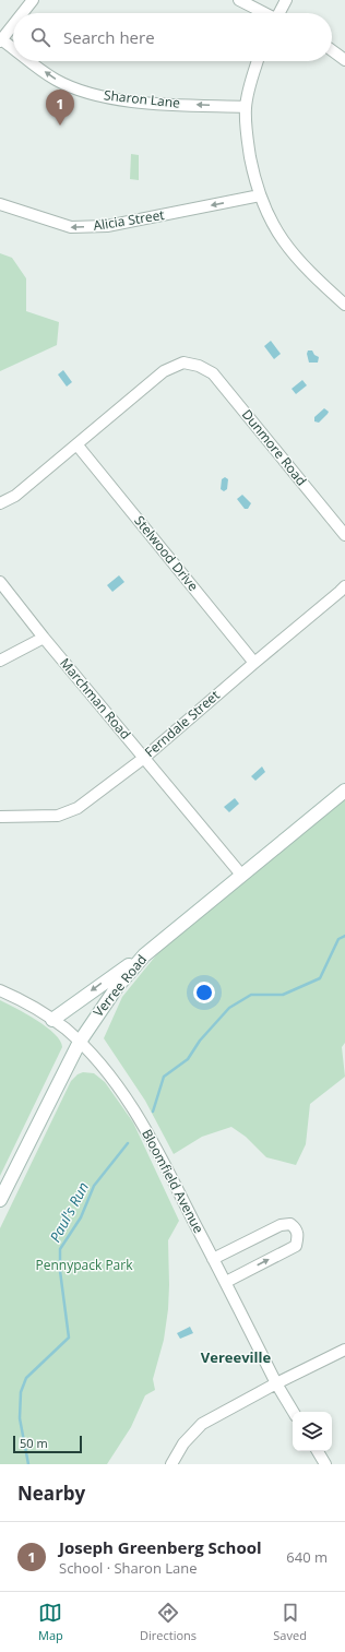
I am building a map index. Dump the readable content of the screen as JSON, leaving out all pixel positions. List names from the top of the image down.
{
  "streets": {
    "main road": ["Verree Road"],
    "street": [
      "Sharon Lane",
      "Alicia Street",
      "Dunmore Road",
      "Stelwood Drive",
      "Marchman Road",
      "Ferndale Street",
      "Bloomfield Avenue"
    ]
  },
  "crossings": [
    ["Dunmore Road", "Stelwood Drive"],
    ["Stelwood Drive", "Ferndale Street"],
    ["Marchman Road", "Ferndale Street"],
    ["Marchman Road", "Verree Road"],
    ["Verree Road", "Bloomfield Avenue"]
  ],
  "one_way": ["Sharon Lane", "Alicia Street"],
  "districts": ["Vereeville"],
  "water": ["Paul's Run"],
  "parks": ["Pennypack Park"],
  "scale_bar": "50 m",
  "page": {
    "search": "Search here",
    "pins": "1",
    "scale": "50 m",
    "heading": "Nearby",
    "list": [
      {
        "mark": "1",
        "name": "Joseph Greenberg School",
        "note": "School · Sharon Lane",
        "value": "640 m"
      }
    ],
    "nav": ["Map", "Directions", "Saved"]
  }
}
